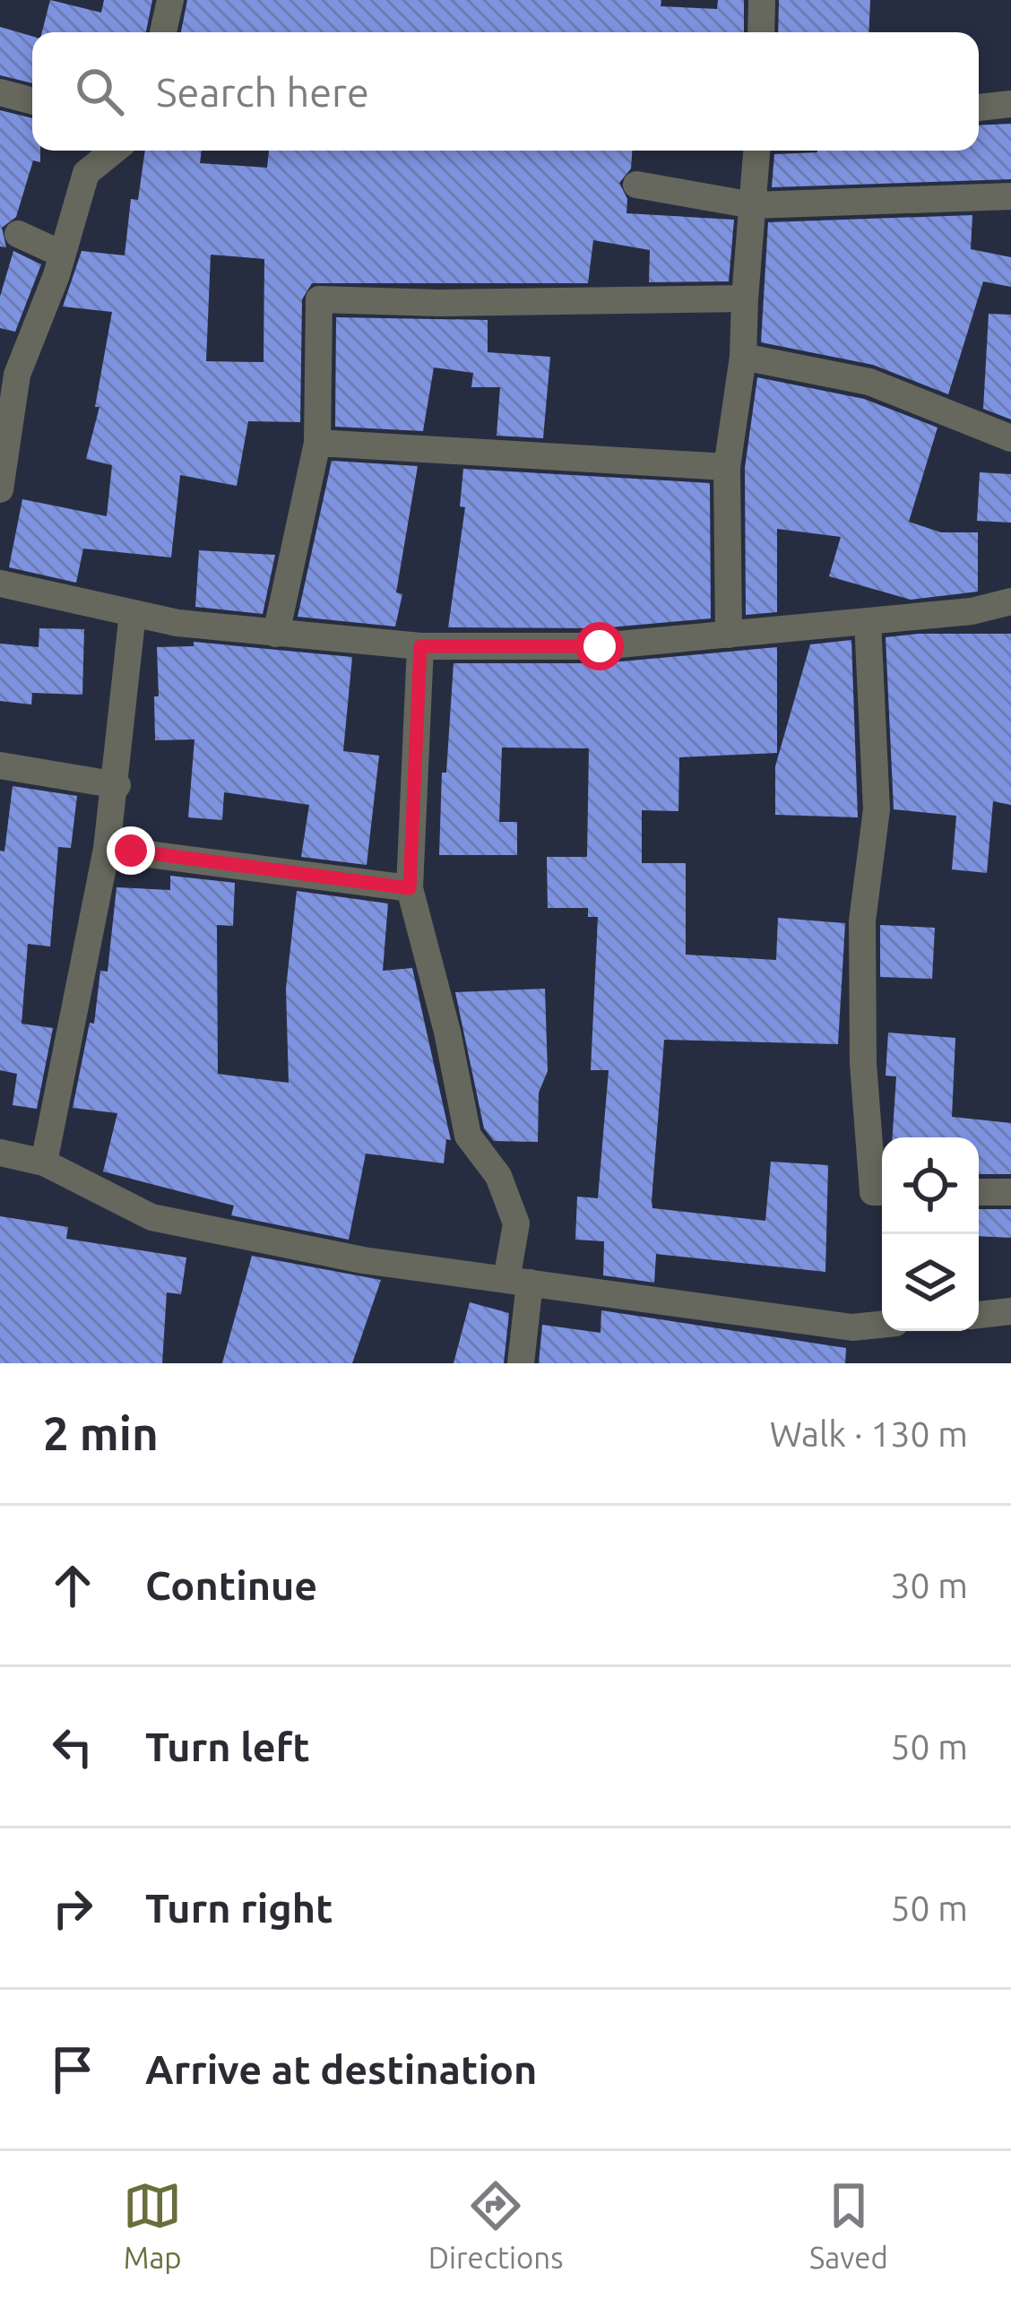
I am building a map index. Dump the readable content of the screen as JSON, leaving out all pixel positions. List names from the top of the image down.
{
  "page": {
    "search": "Search here",
    "heading": ["2 min", "Walk · 130 m"],
    "list": [
      ["Continue", "30 m"],
      ["Turn left", "50 m"],
      ["Turn right", "50 m"],
      "Arrive at destination"
    ],
    "nav": ["Map", "Directions", "Saved"]
  }
}
